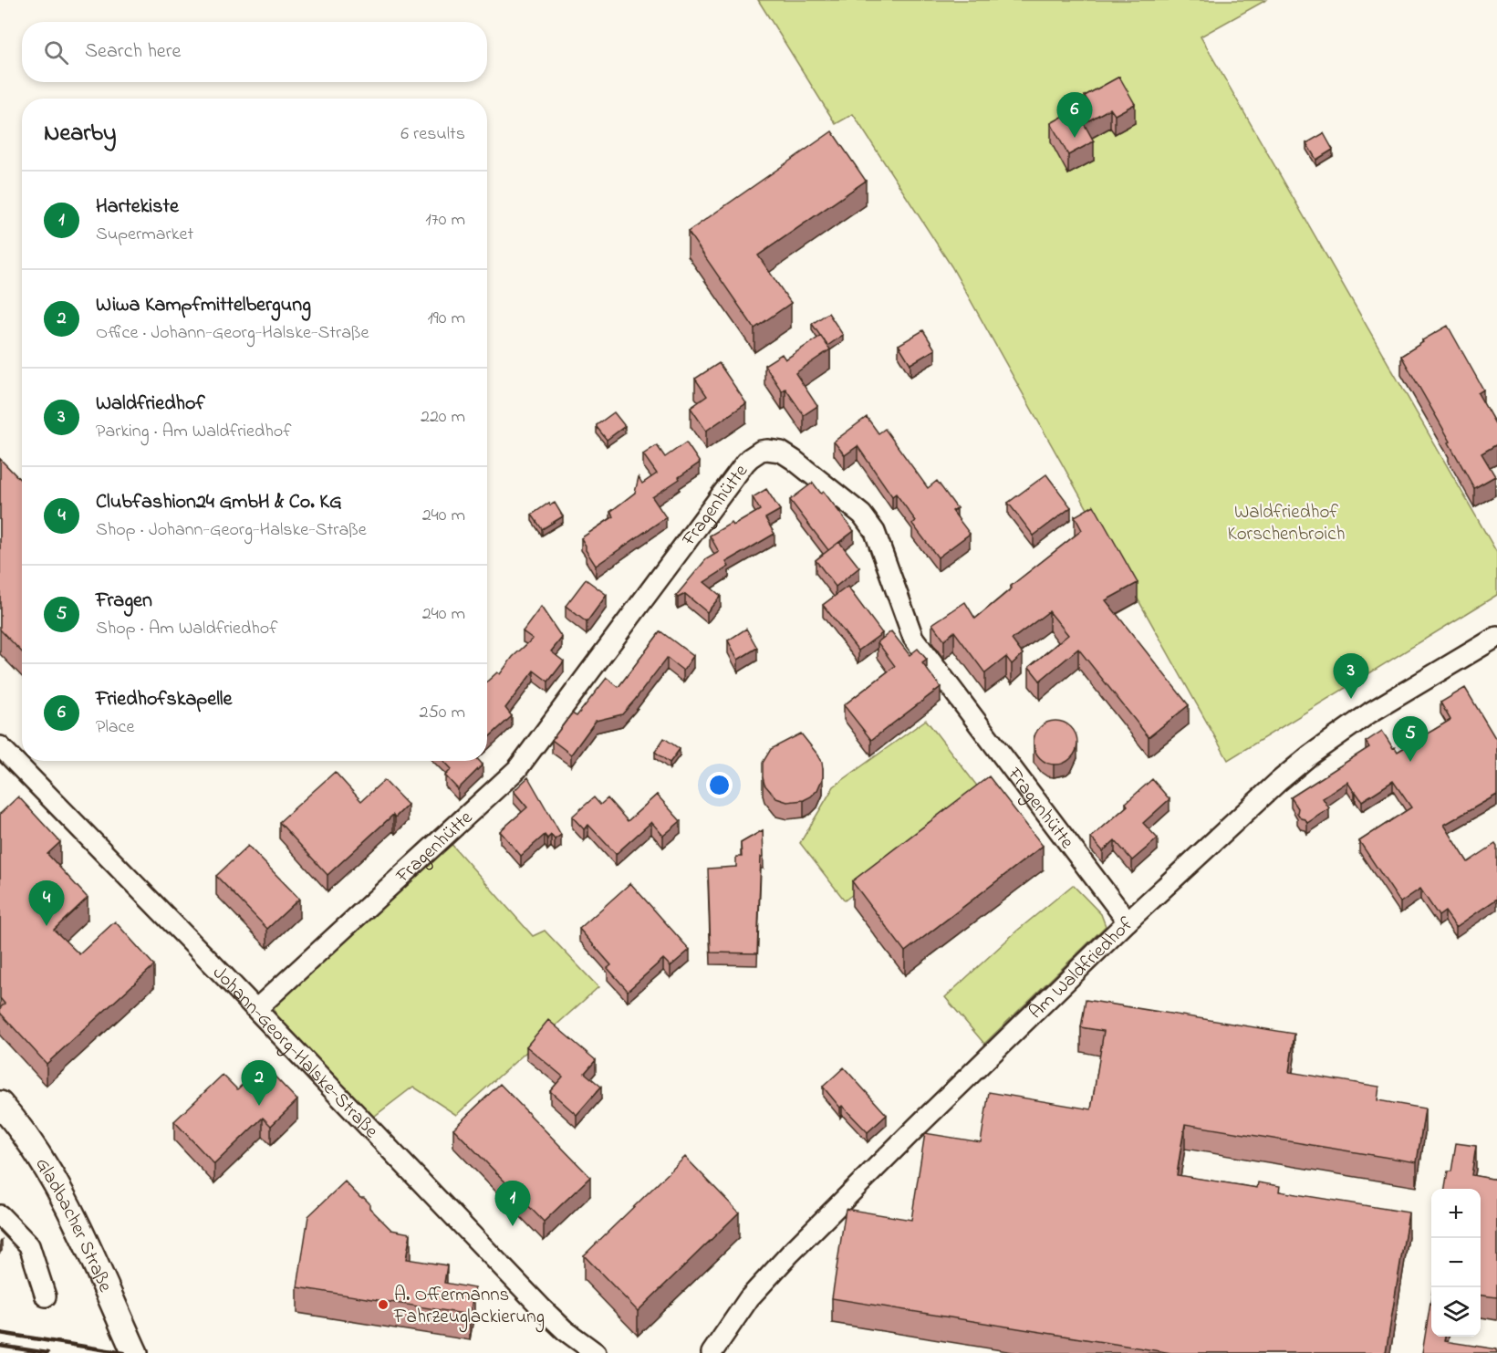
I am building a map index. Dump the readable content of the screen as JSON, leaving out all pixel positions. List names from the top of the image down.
{
  "streets": {
    "street": [
      "Fragenhütte",
      "Am Waldfriedhof",
      "Johann-Georg-Halske-Straße",
      "Gladbacher Straße"
    ]
  },
  "crossings": [
    ["Fragenhütte", "Am Waldfriedhof"],
    ["Fragenhütte", "Johann-Georg-Halske-Straße"]
  ],
  "parks": ["Waldfriedhof Korschenbroich"],
  "places": ["A. Offermanns Fahrzeuglackierung"],
  "page": {
    "search": "Search here",
    "pins": [
      "6",
      "3",
      "5",
      "4",
      "2",
      "1"
    ],
    "heading": ["Nearby", "6 results"],
    "list": [
      {
        "mark": "1",
        "name": "Hartekiste",
        "note": "Supermarket",
        "value": "170 m"
      },
      {
        "mark": "2",
        "name": "Wiwa Kampfmittelbergung",
        "note": "Office · Johann-Georg-Halske-Straße",
        "value": "190 m"
      },
      {
        "mark": "3",
        "name": "Waldfriedhof",
        "note": "Parking · Am Waldfriedhof",
        "value": "220 m"
      },
      {
        "mark": "4",
        "name": "Clubfashion24 GmbH & Co. KG",
        "note": "Shop · Johann-Georg-Halske-Straße",
        "value": "240 m"
      },
      {
        "mark": "5",
        "name": "Fragen",
        "note": "Shop · Am Waldfriedhof",
        "value": "240 m"
      },
      {
        "mark": "6",
        "name": "Friedhofskapelle",
        "note": "Place",
        "value": "250 m"
      }
    ],
    "map_buttons": ["+", "−"]
  }
}
